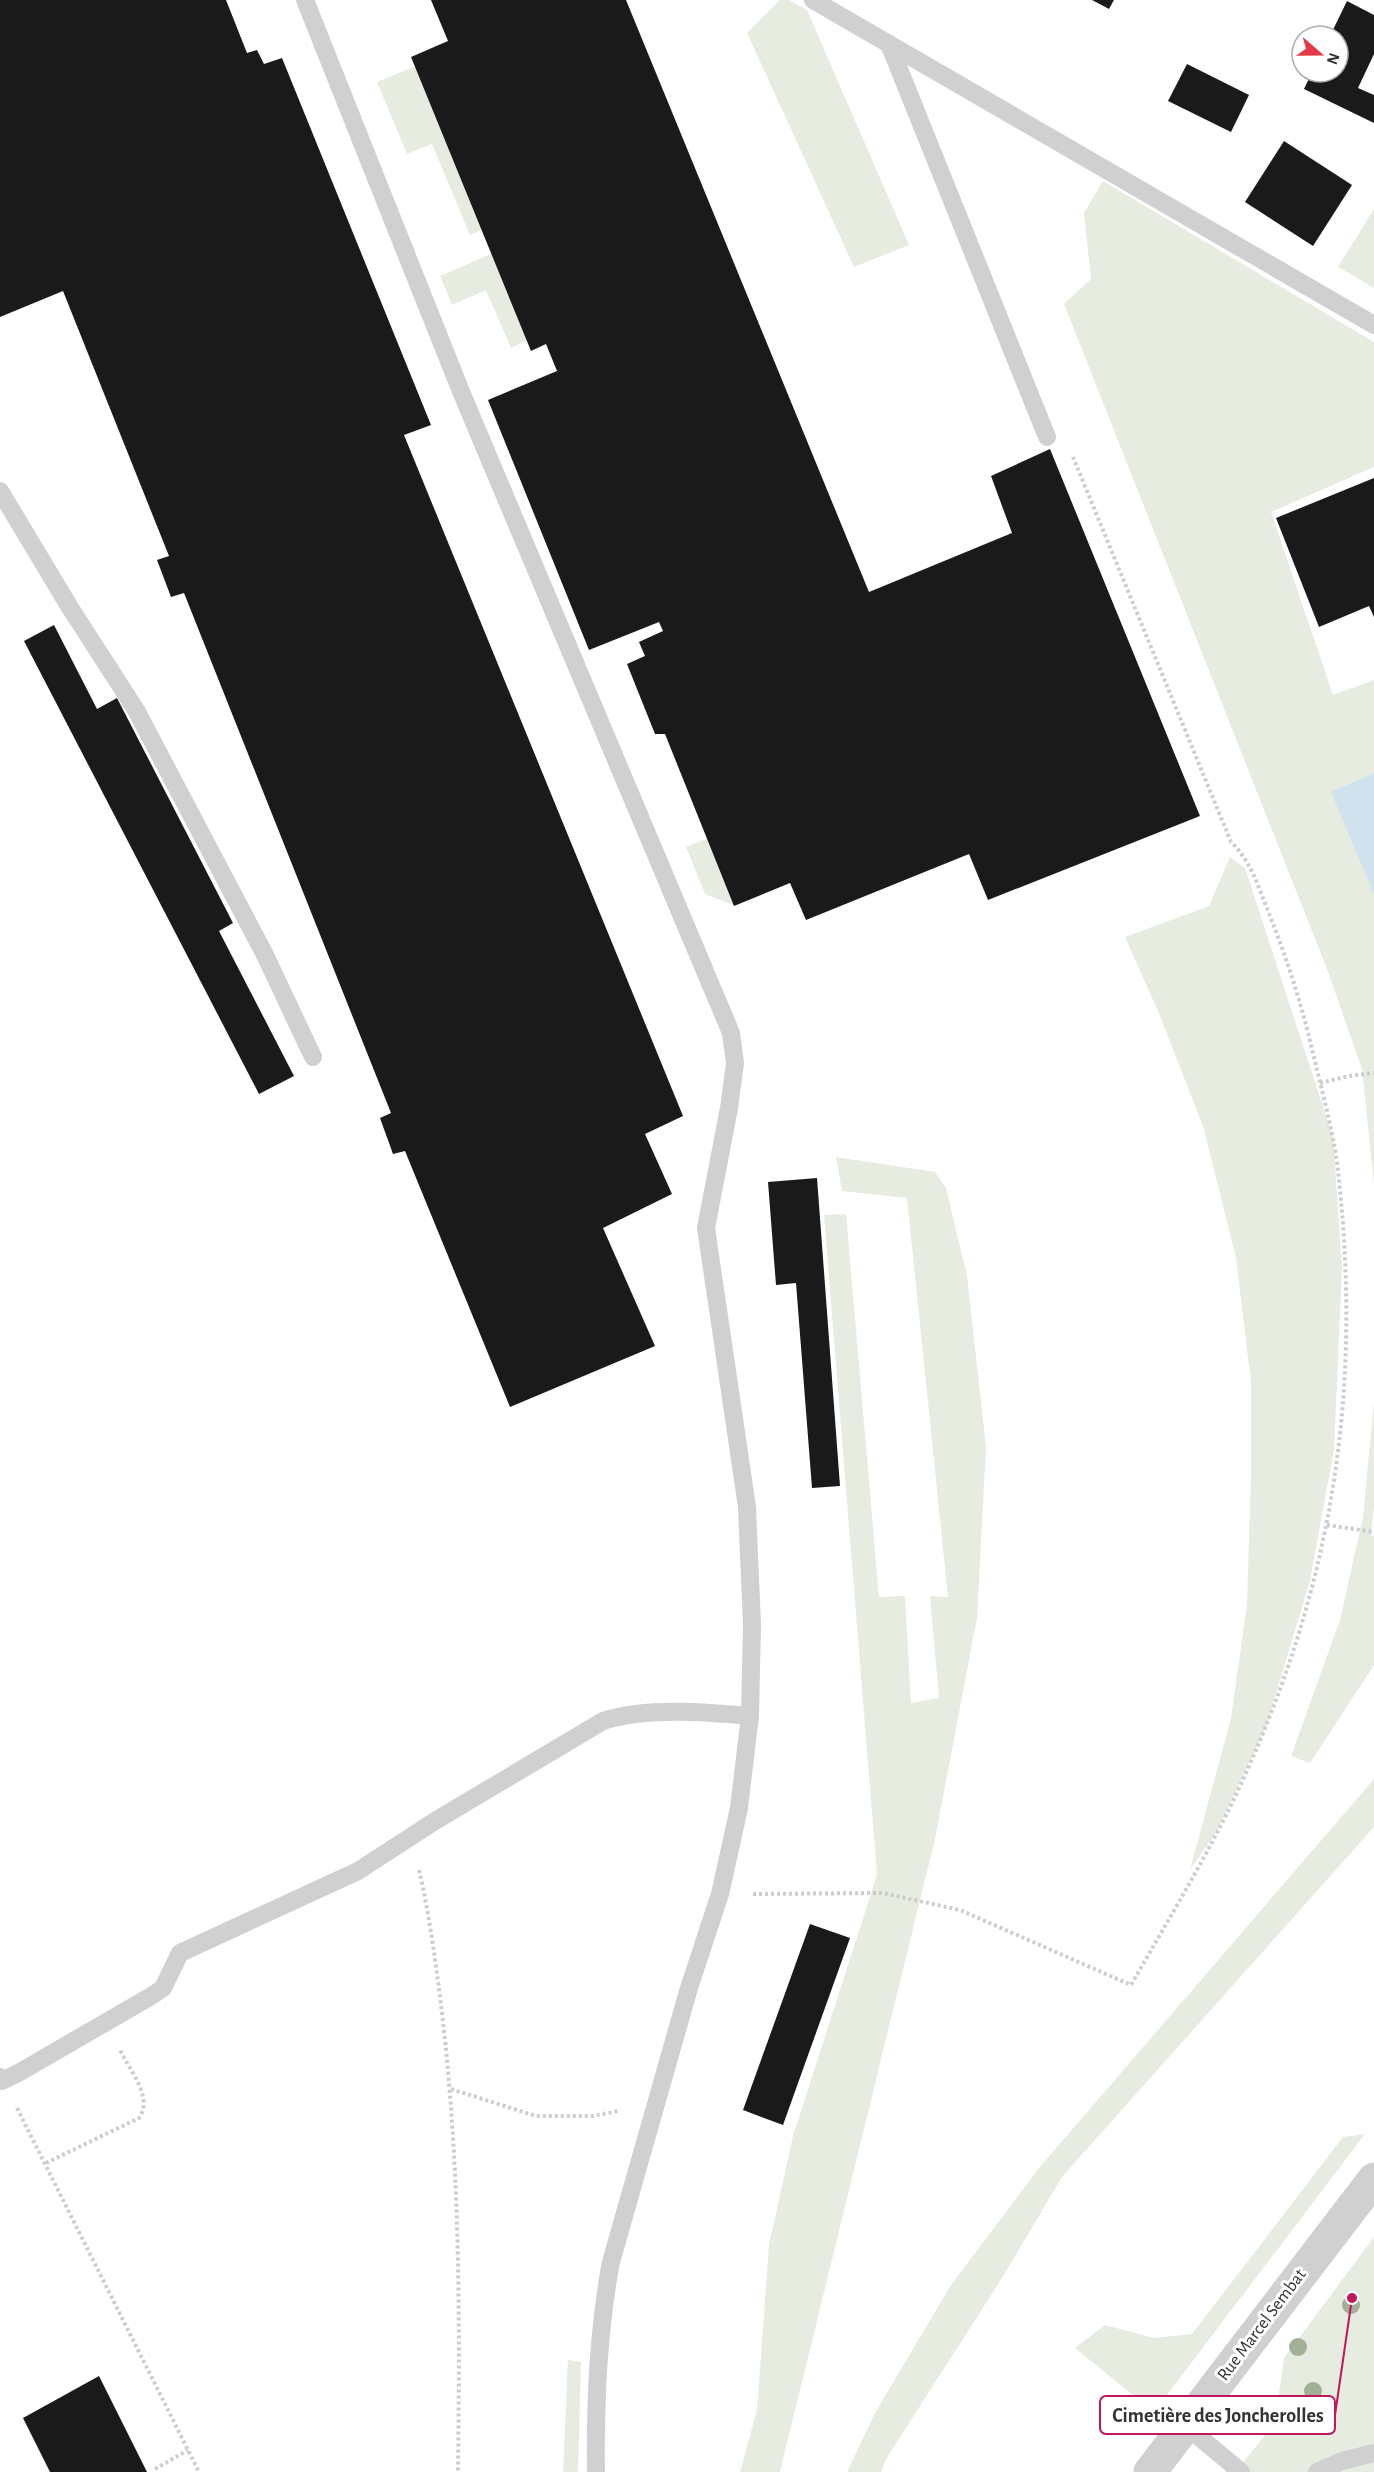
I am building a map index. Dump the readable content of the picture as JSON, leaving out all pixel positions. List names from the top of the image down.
{
  "streets": {
    "street": ["Rue Marcel Sembat"]
  },
  "places": ["Cimetière des Joncherolles"],
  "north": "right"
}
